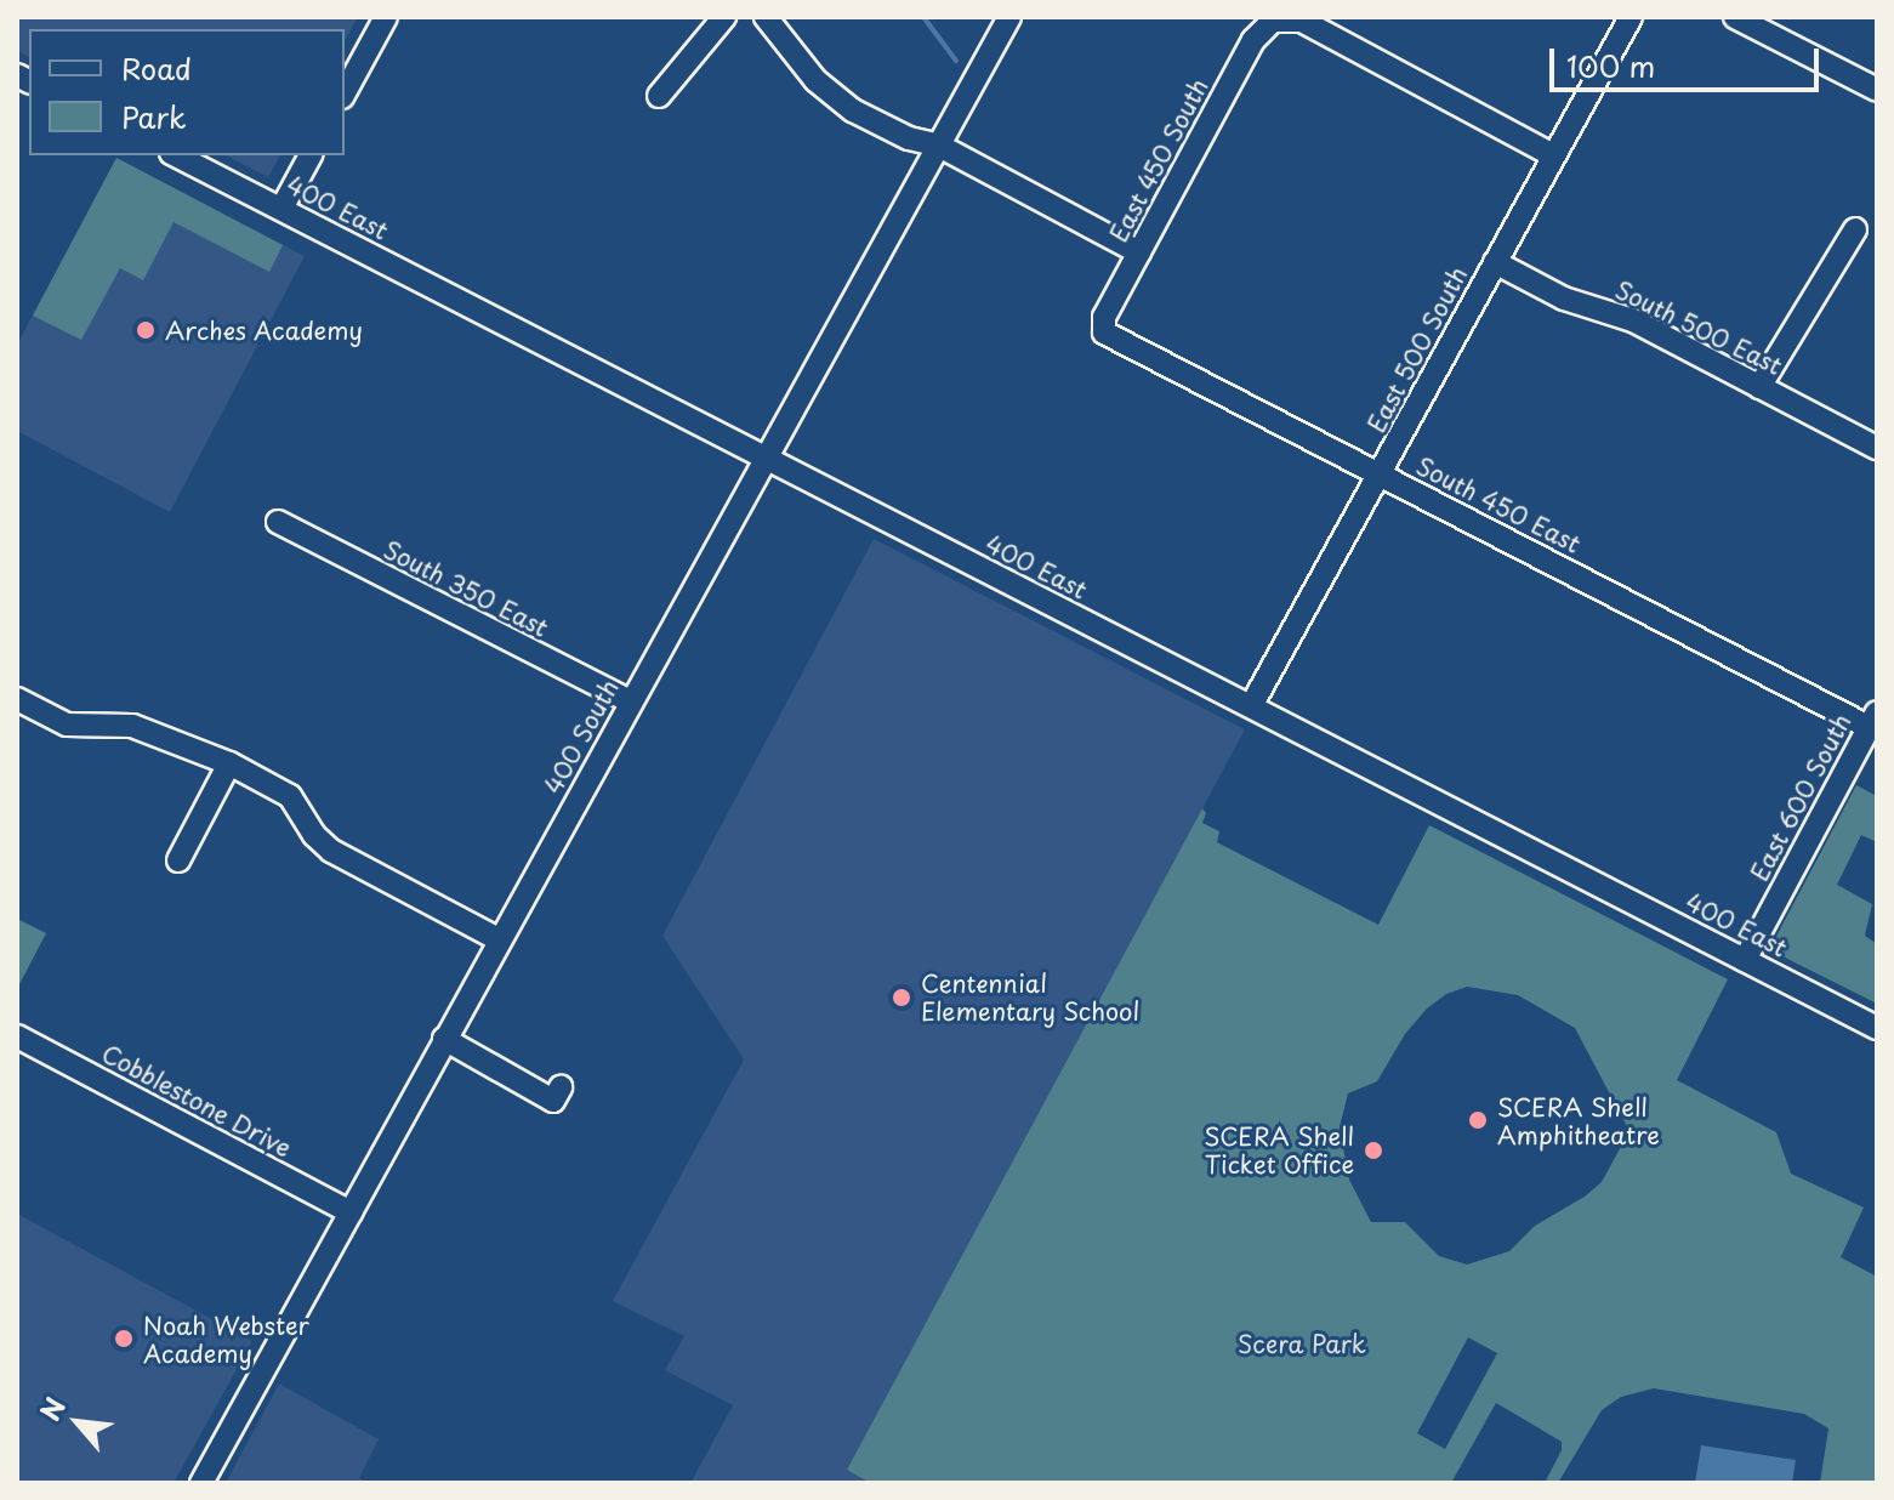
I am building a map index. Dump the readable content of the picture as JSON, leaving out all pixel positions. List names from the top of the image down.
{
  "streets": {
    "street": [
      "East 450 South",
      "400 East",
      "South 500 East",
      "East 500 South",
      "South 450 East",
      "South 350 East",
      "400 South",
      "East 600 South",
      "Cobblestone Drive"
    ]
  },
  "crossings": [
    ["East 450 South", "East 500 South"],
    ["East 450 South", "South 450 East"],
    ["400 East", "East 500 South"],
    ["400 East", "400 South"],
    ["400 East", "East 600 South"],
    ["South 500 East", "East 500 South"],
    ["East 500 South", "South 450 East"],
    ["South 450 East", "East 600 South"],
    ["South 350 East", "400 South"],
    ["400 South", "Cobblestone Drive"]
  ],
  "parks": ["Scera Park"],
  "places": [
    "Arches Academy",
    "Centennial Elementary School",
    "SCERA Shell Amphitheatre",
    "SCERA Shell Ticket Office",
    "Noah Webster Academy"
  ],
  "legend": ["Road", "Park"],
  "scale_bar": "100 m",
  "north": "top left"
}
